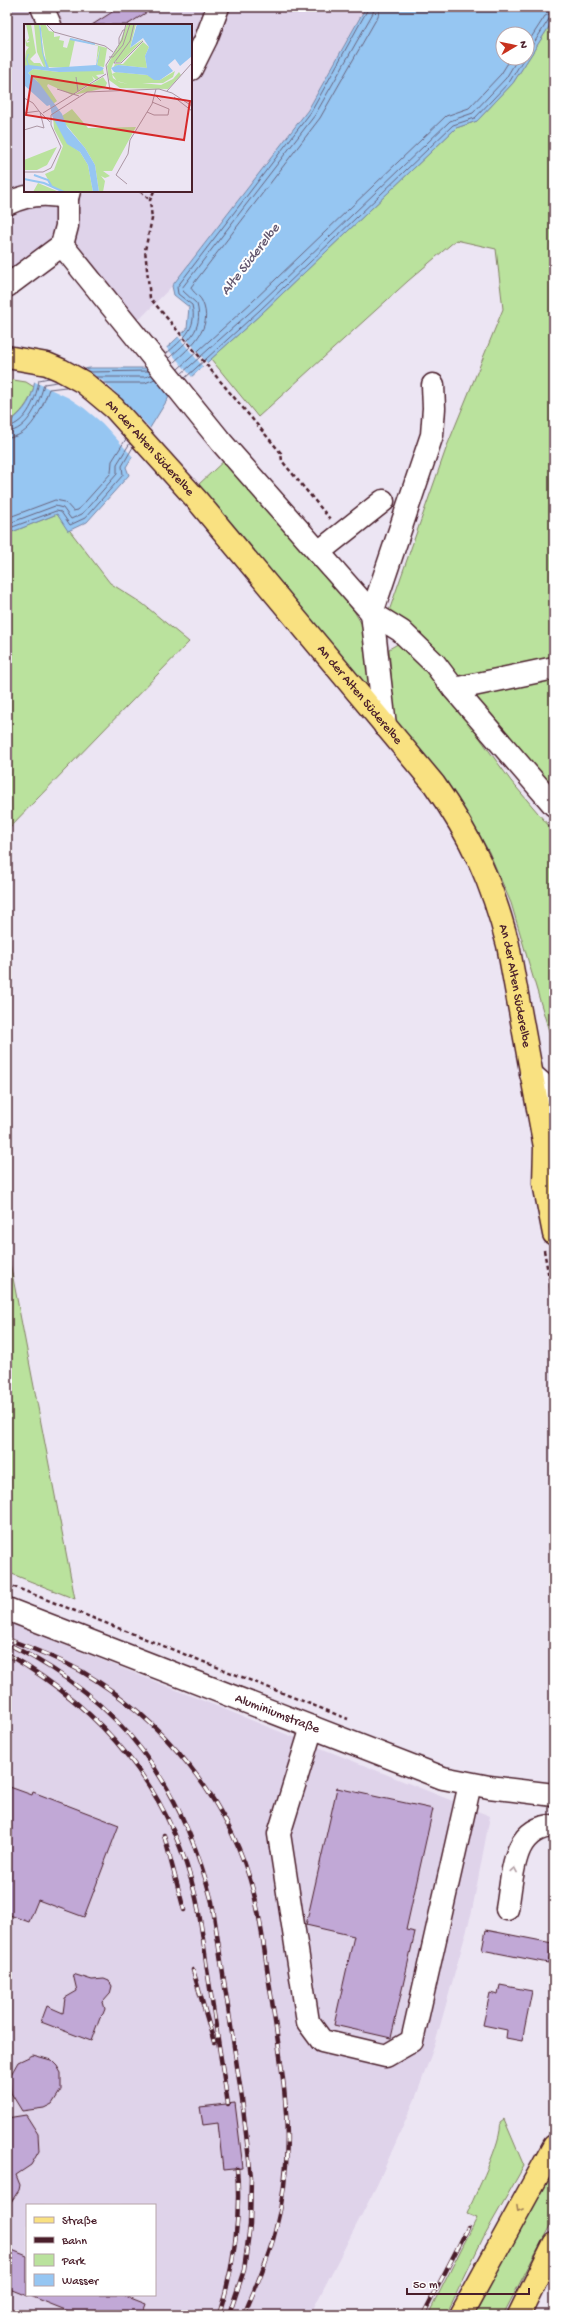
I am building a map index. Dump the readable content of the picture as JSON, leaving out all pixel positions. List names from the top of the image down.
{
  "streets": {
    "main road": ["An der Alten Süderelbe"],
    "street": ["Aluminiumstraße"]
  },
  "water": ["Alte Süderelbe"],
  "legend": [
    "Straße",
    "Bahn",
    "Park",
    "Wasser"
  ],
  "scale_bar": "50 m",
  "north": "right"
}
